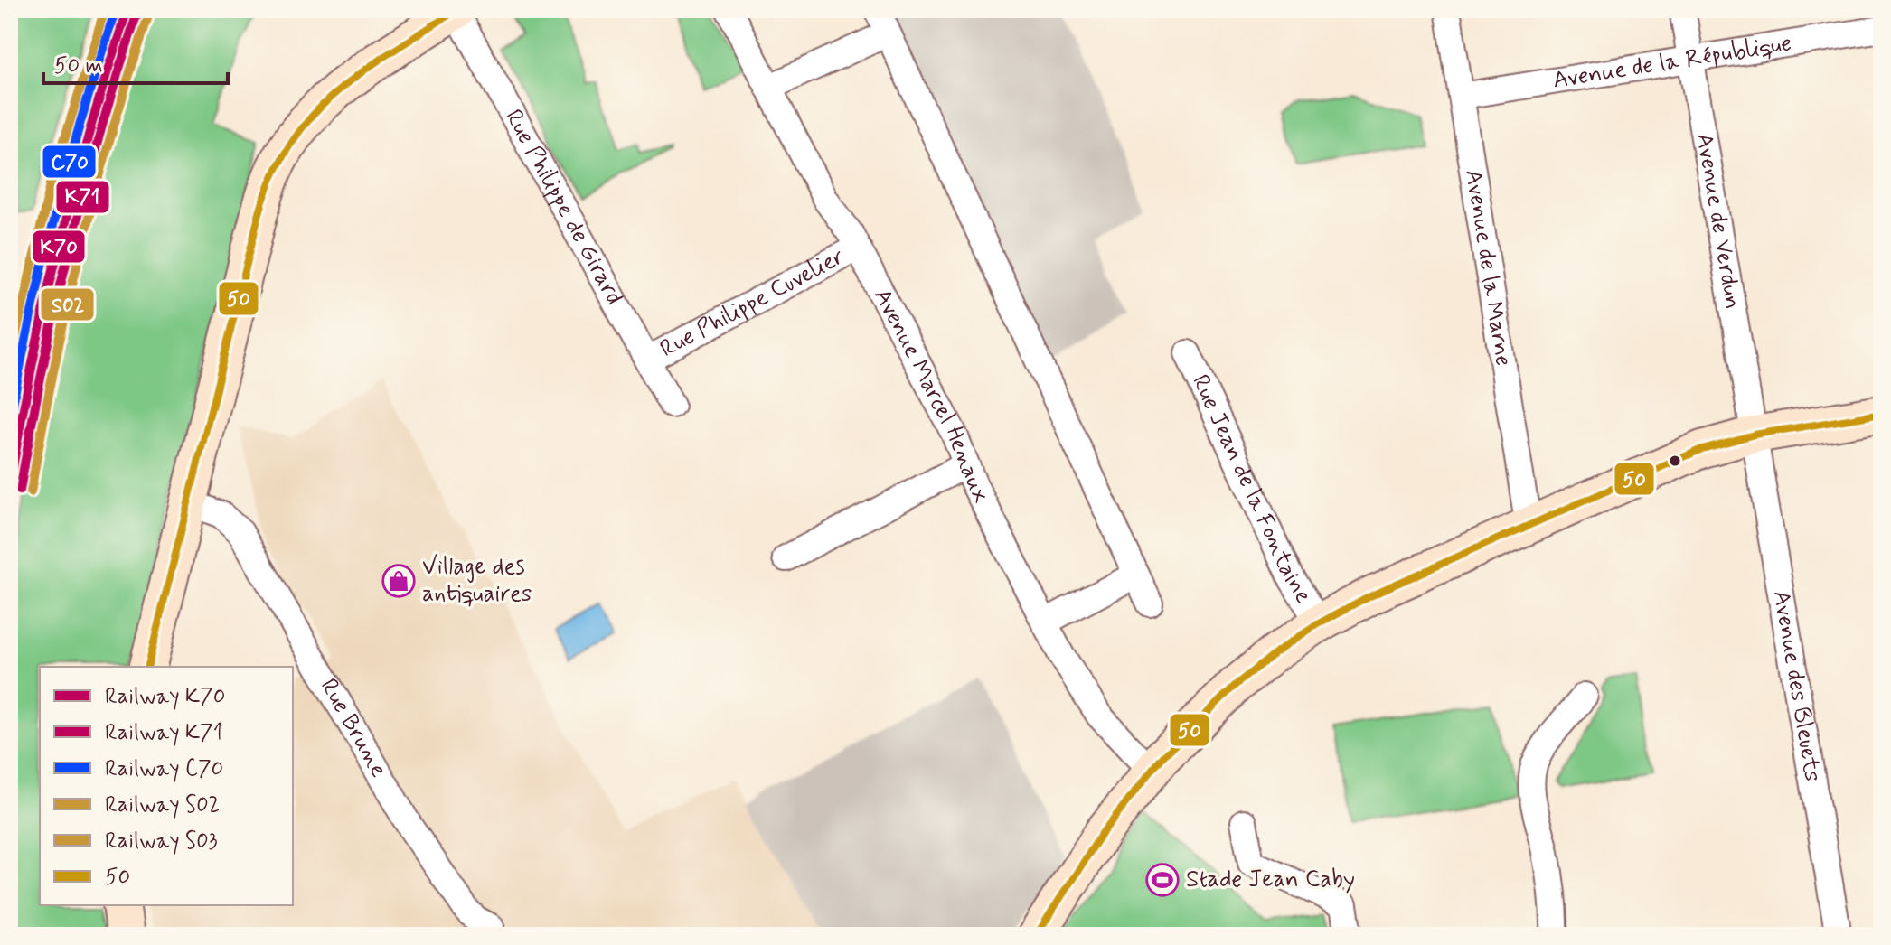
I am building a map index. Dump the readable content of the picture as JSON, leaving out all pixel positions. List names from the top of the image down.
{
  "streets": {
    "street": [
      "Avenue de la République",
      "Rue Philippe de Girard",
      "Avenue de Verdun",
      "Avenue de la Marne",
      "Rue Philippe Cuvelier",
      "Avenue Marcel Henaux",
      "Rue Jean de la Fontaine",
      "Avenue des Bleuets",
      "Rue Brune"
    ]
  },
  "crossings": [
    ["Avenue de la République", "Avenue de Verdun"],
    ["Avenue de la République", "Avenue de la Marne"],
    ["Rue Philippe de Girard", "Rue Philippe Cuvelier"],
    ["Avenue de Verdun", "Avenue des Bleuets"],
    ["Rue Philippe Cuvelier", "Avenue Marcel Henaux"]
  ],
  "places": {
    "shop": ["Village des antiquaires"],
    "sports": ["Stade Jean Caby"]
  },
  "lines": [
    "rail line K70",
    "rail line C70",
    "rail line S03",
    "transit line 50",
    "rail line K71",
    "rail line S02"
  ],
  "legend": [
    "Railway K70",
    "Railway K71",
    "Railway C70",
    "Railway S02",
    "Railway S03",
    "50"
  ],
  "scale_bar": "50 m"
}
